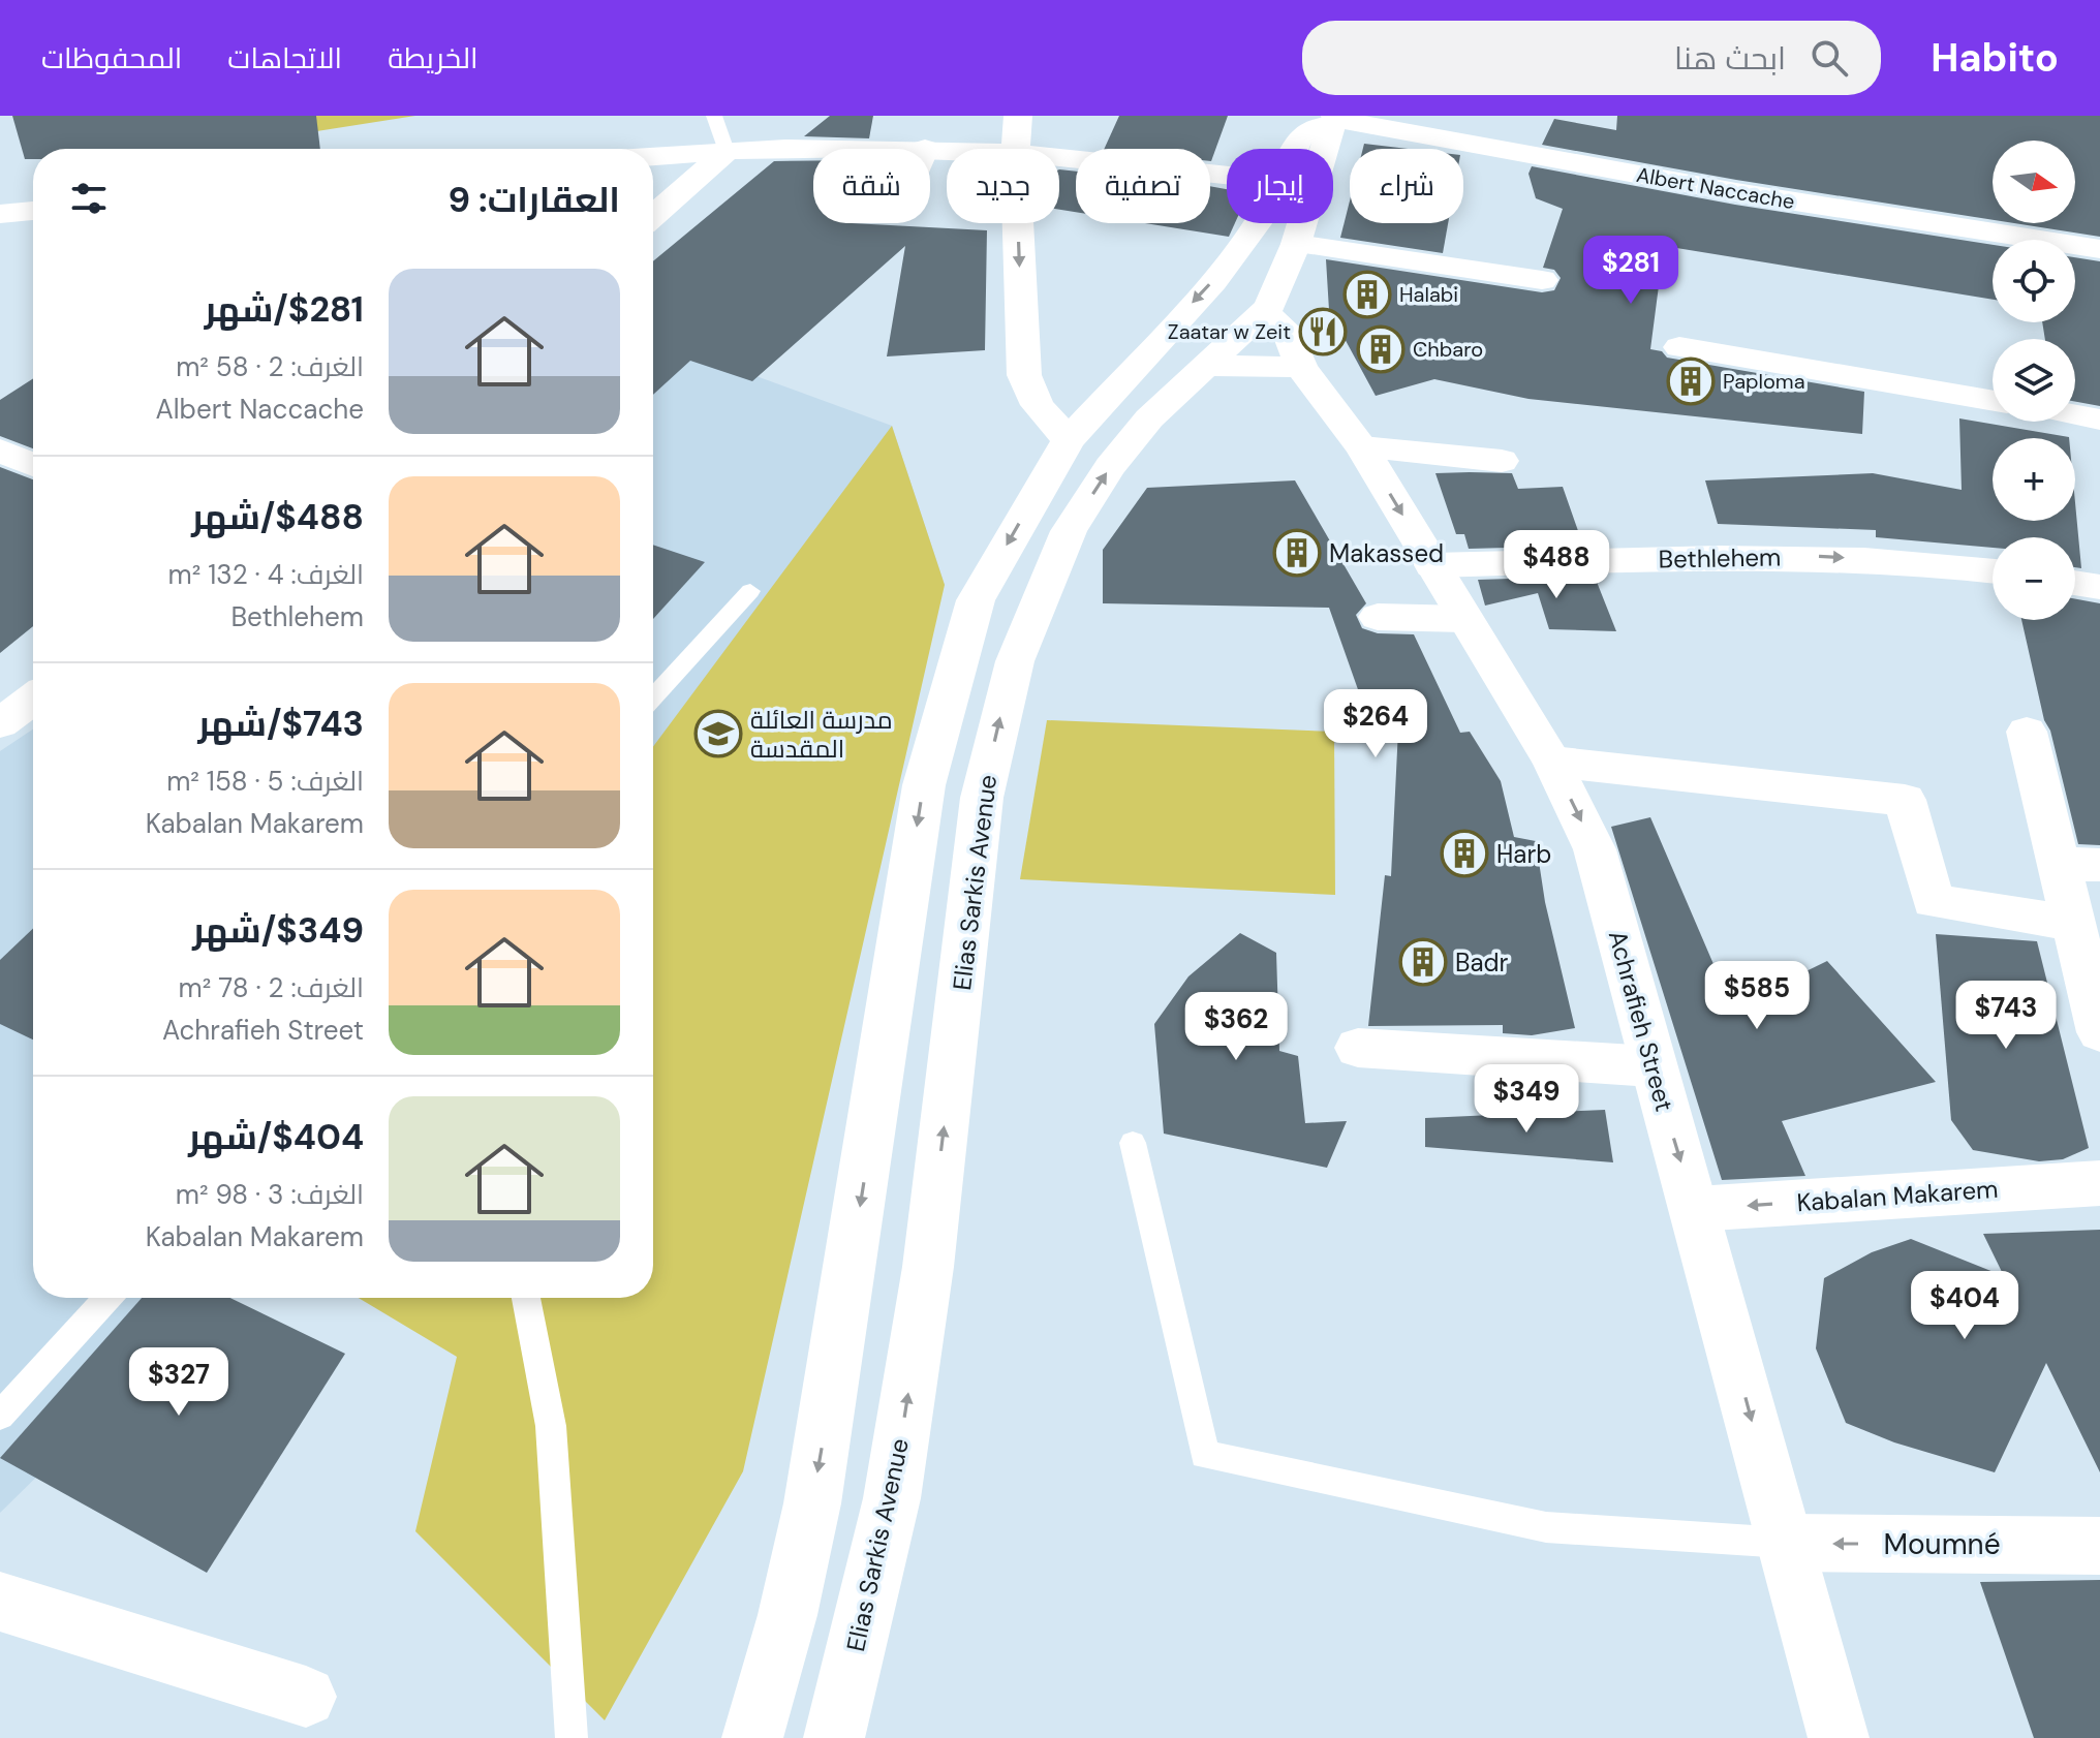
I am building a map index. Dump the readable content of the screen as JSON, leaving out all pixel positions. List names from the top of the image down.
{
  "streets": {
    "street": [
      "Albert Naccache",
      "Bethlehem",
      "Elias Sarkis Avenue",
      "Achrafieh Street",
      "Kabalan Makarem",
      "Moumné"
    ]
  },
  "crossings": [
    ["Albert Naccache", "Elias Sarkis Avenue"],
    ["Bethlehem", "Achrafieh Street"],
    ["Elias Sarkis Avenue", "Achrafieh Street"],
    ["Achrafieh Street", "Kabalan Makarem"],
    ["Achrafieh Street", "Moumné"]
  ],
  "one_way": ["Achrafieh Street", "Kabalan Makarem", "Moumné"],
  "places": {
    "building": [
      "Halabi",
      "Chbaro",
      "Paploma",
      "Makassed",
      "Harb",
      "Badr"
    ],
    "restaurant": ["Zaatar w Zeit"],
    "school or university": ["مدرسة العائلة المقدسة"]
  },
  "north": "right",
  "page": {
    "header": "Habito",
    "search": "ابحث هنا",
    "nav": ["الخريطة", "الاتجاهات", "المحفوظات"],
    "map_buttons": ["+", "−"],
    "chip": [
      "شراء",
      "إيجار",
      "تصفية",
      "جديد",
      "شقة"
    ],
    "heading": "العقارات: 9",
    "price": [
      "$281",
      "$488",
      "$264",
      "$585",
      "$743",
      "$362",
      "$349",
      "$404",
      "$327"
    ],
    "list": [
      {
        "name": "$281/شهر",
        "note": "الغرف: 2 · 58 m² · Albert Naccache"
      },
      {
        "name": "$488/شهر",
        "note": "الغرف: 4 · 132 m² · Bethlehem"
      },
      {
        "name": "$743/شهر",
        "note": "الغرف: 5 · 158 m² · Kabalan Makarem"
      },
      {
        "name": "$349/شهر",
        "note": "الغرف: 2 · 78 m² · Achrafieh Street"
      },
      {
        "name": "$404/شهر",
        "note": "الغرف: 3 · 98 m² · Kabalan Makarem"
      }
    ]
  }
}
